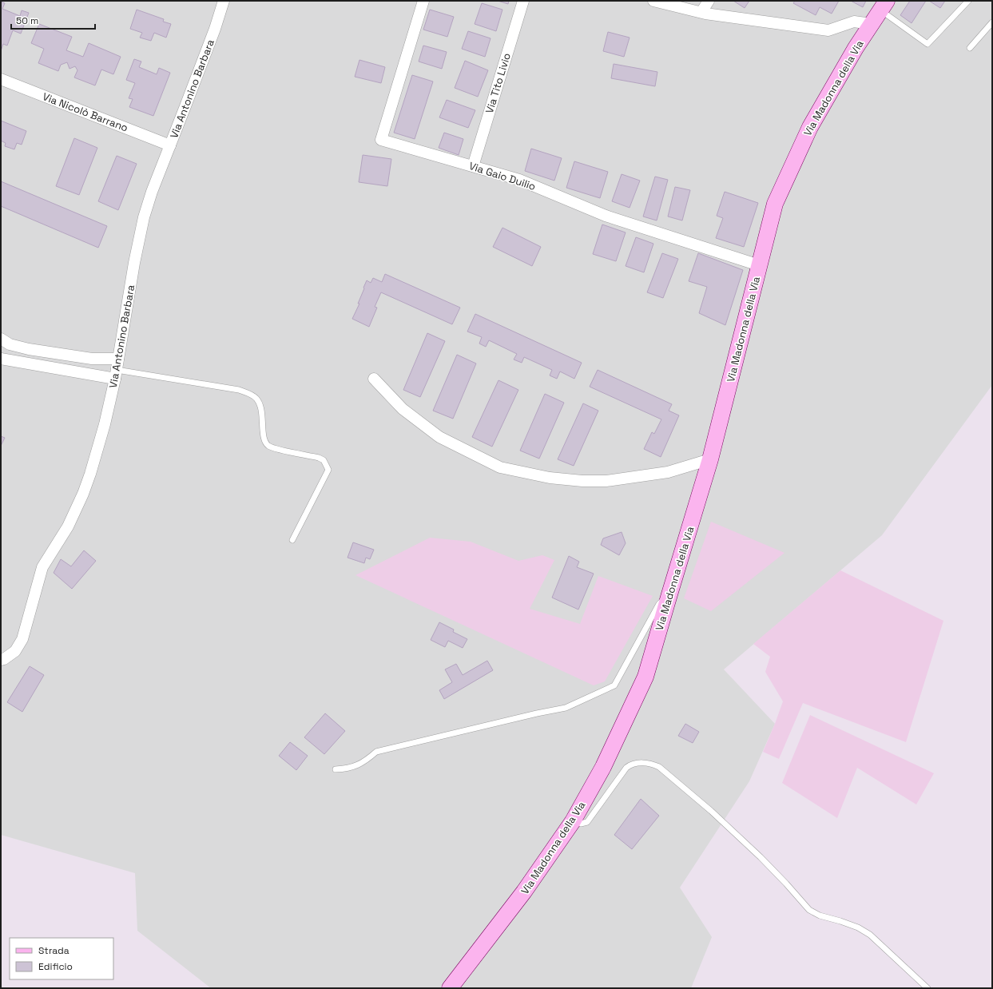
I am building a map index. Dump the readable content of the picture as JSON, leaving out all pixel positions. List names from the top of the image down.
{
  "streets": {
    "street": [
      "Via Tito Livio",
      "Via Madonna della Via",
      "Via Antonino Barbara",
      "Via Nicolò Barrano",
      "Via Gaio Duilio"
    ]
  },
  "crossings": [
    ["Via Tito Livio", "Via Gaio Duilio"],
    ["Via Madonna della Via", "Via Gaio Duilio"],
    ["Via Antonino Barbara", "Via Nicolò Barrano"]
  ],
  "legend": ["Strada", "Edificio"],
  "scale_bar": "50 m"
}
